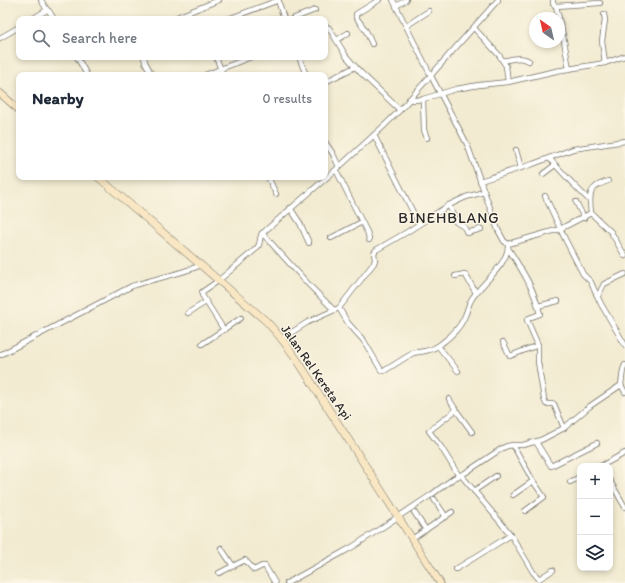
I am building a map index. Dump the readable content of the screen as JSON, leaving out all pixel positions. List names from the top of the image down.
{
  "streets": {
    "main road": ["Jalan Rel Kereta Api"]
  },
  "districts": ["BINEHBLANG"],
  "north": "top left",
  "page": {
    "search": "Search here",
    "heading": ["Nearby", "0 results"],
    "map_buttons": ["+", "−"]
  }
}
